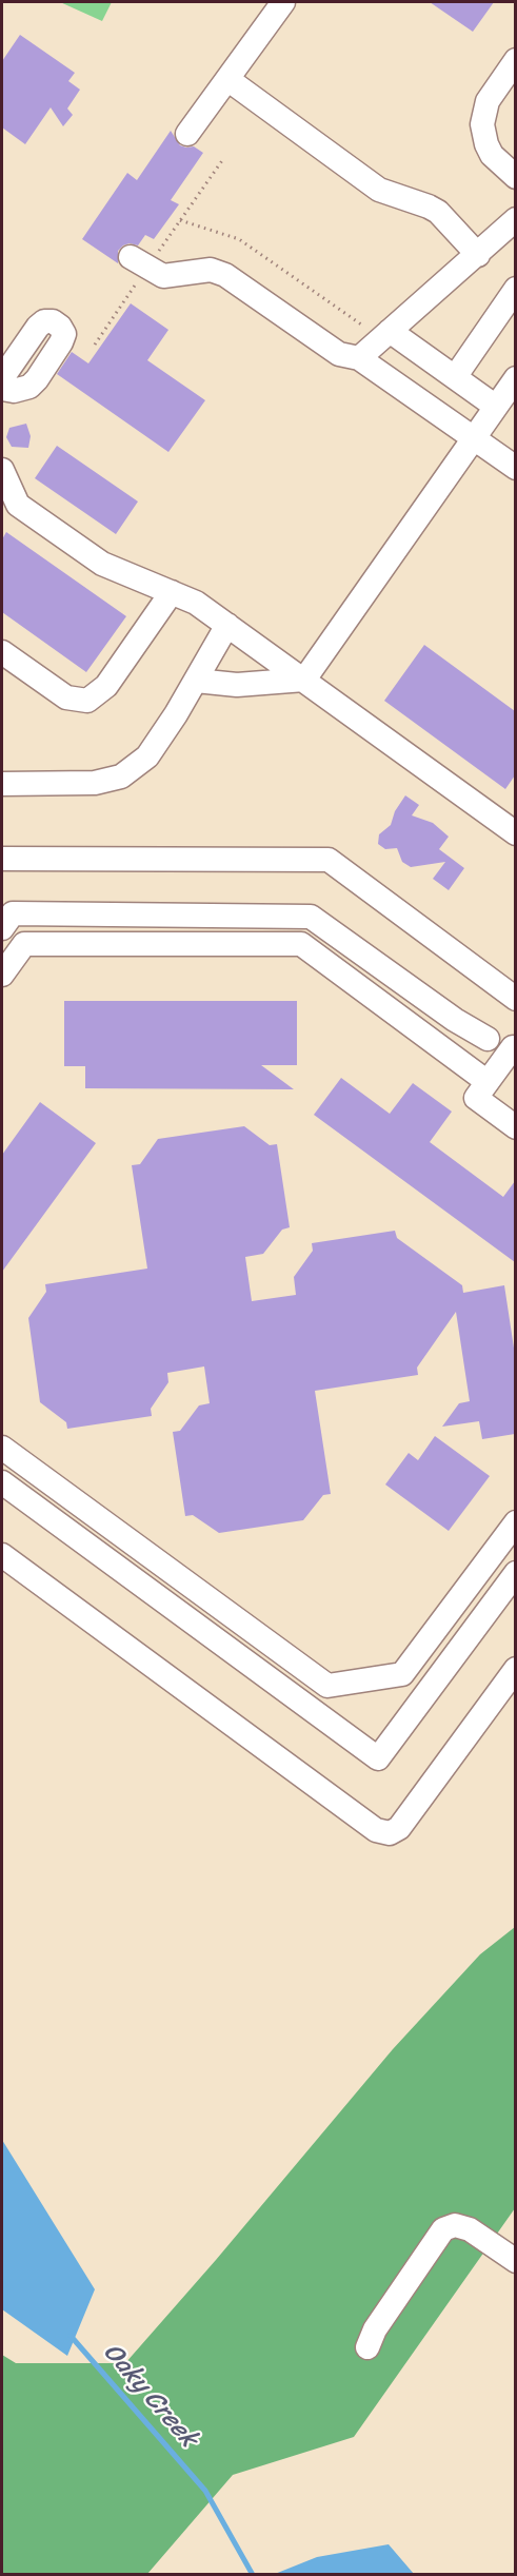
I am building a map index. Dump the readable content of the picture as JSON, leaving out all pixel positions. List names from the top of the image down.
{
  "water": ["Oaky Creek"]
}
